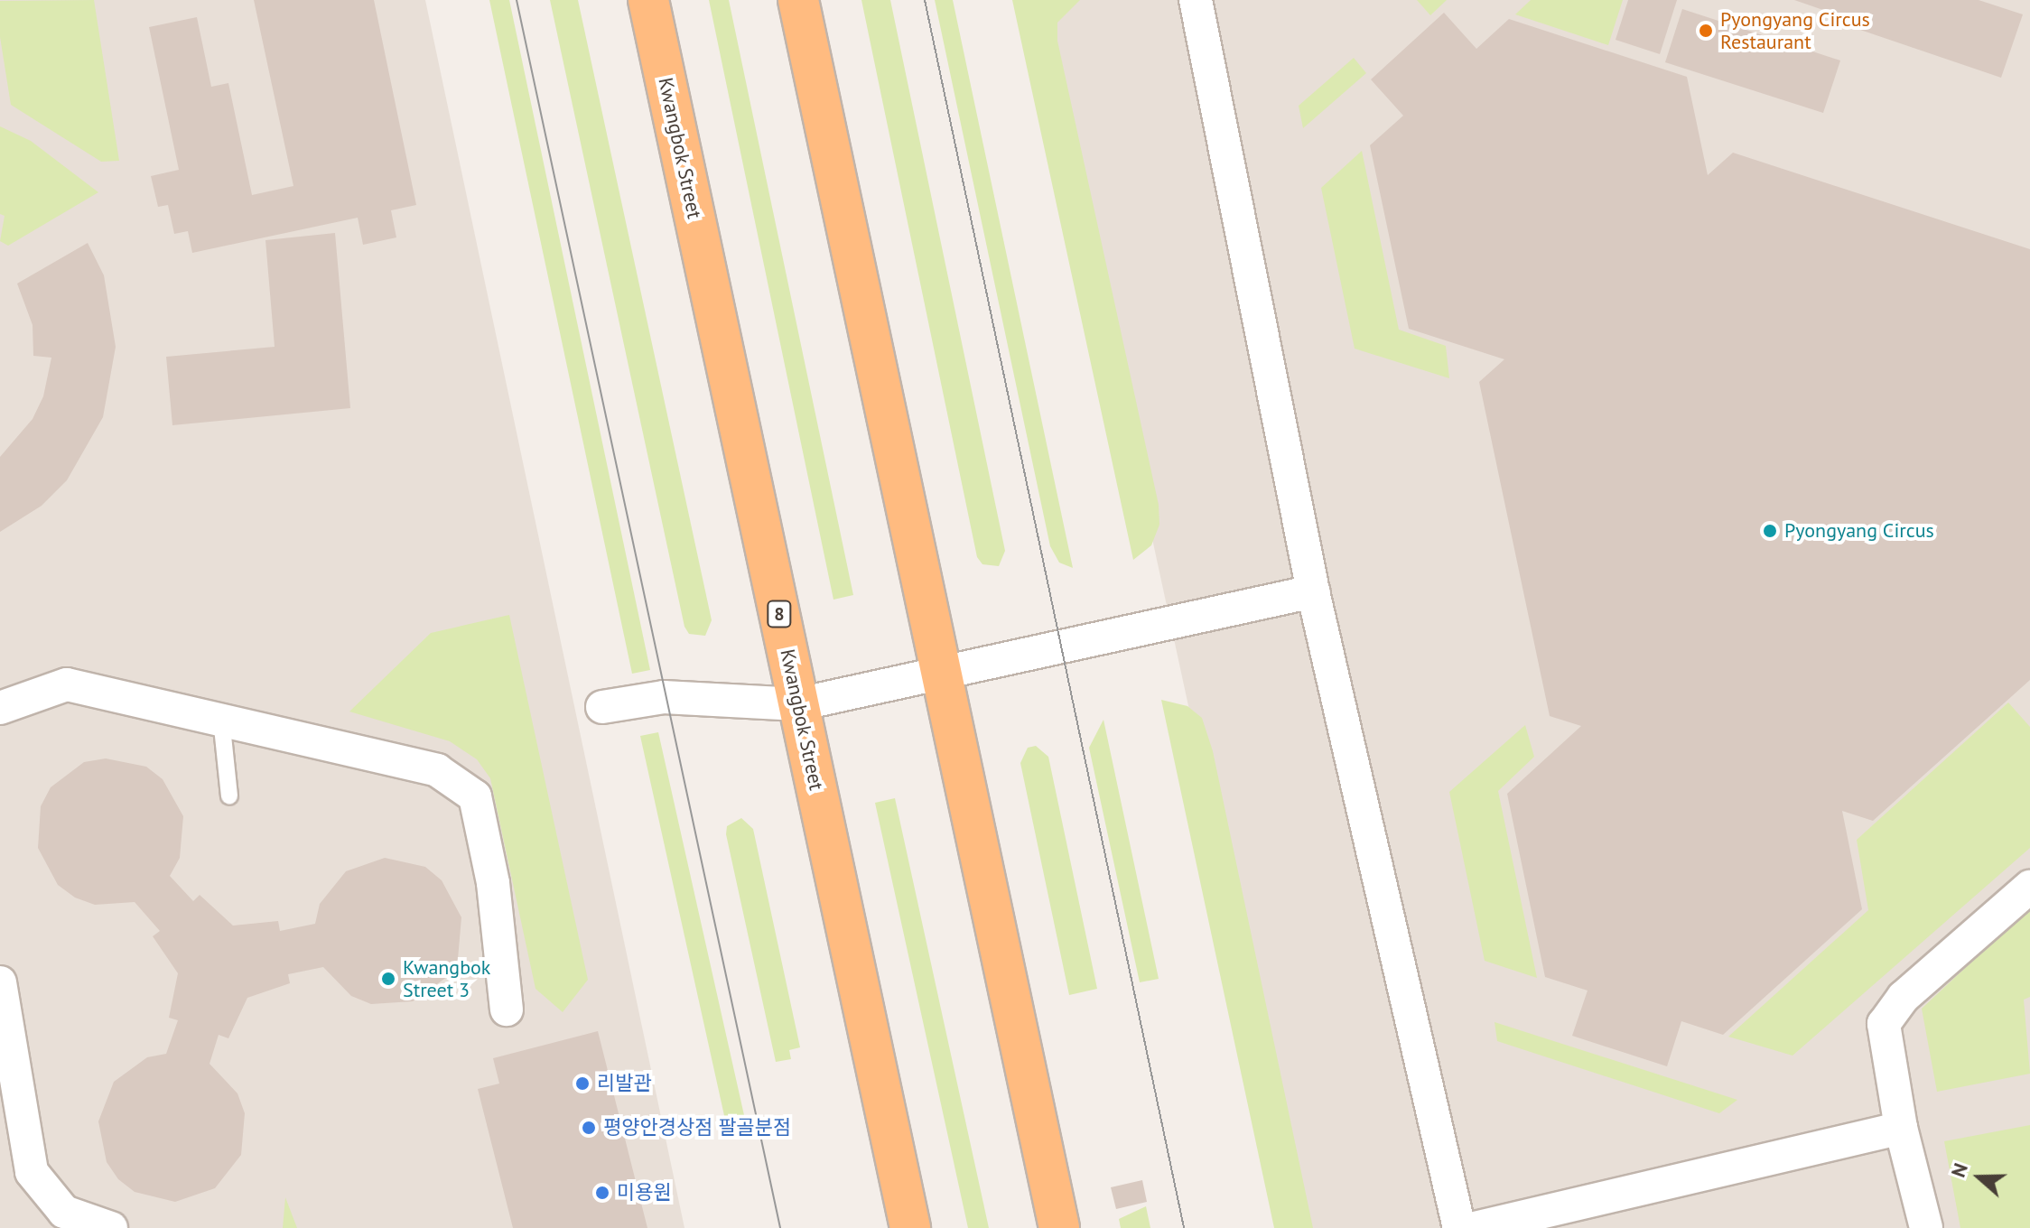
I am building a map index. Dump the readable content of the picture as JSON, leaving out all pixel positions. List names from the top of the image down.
{
  "streets": {
    "highway": ["Kwangbok Street", "8"]
  },
  "places": [
    "Pyongyang Circus Restaurant",
    "Pyongyang Circus",
    "Kwangbok Street 3",
    "리발관",
    "평양안경상점 팔골분점",
    "미용원"
  ],
  "north": "left"
}
